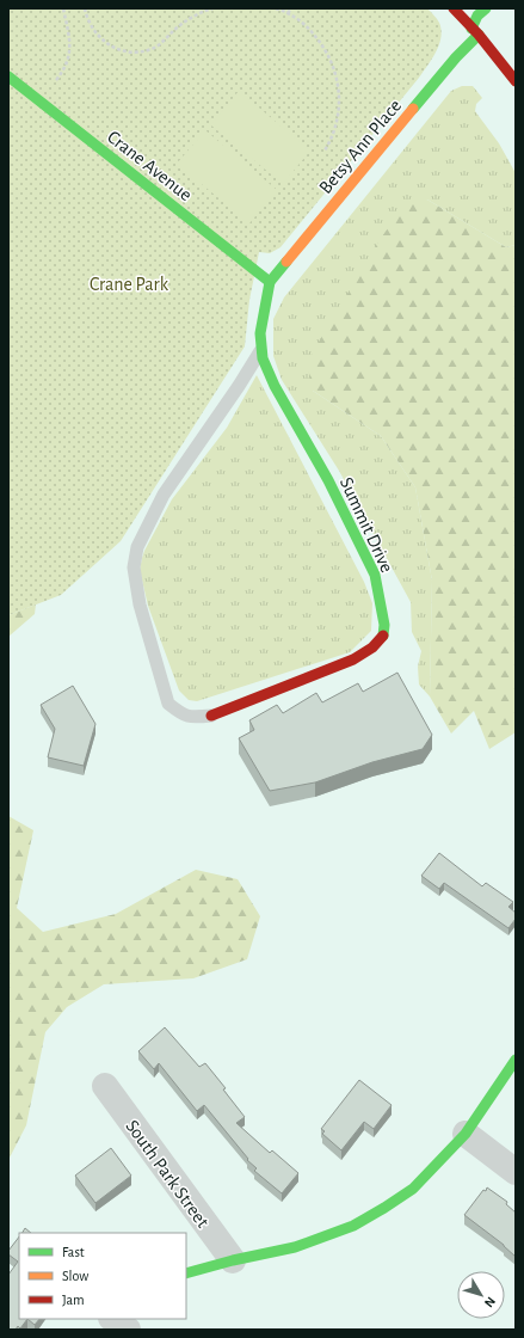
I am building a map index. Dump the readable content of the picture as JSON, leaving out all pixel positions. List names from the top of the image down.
{
  "streets": {
    "street": [
      "Betsy Ann Place",
      "Crane Avenue",
      "Summit Drive",
      "South Park Street"
    ]
  },
  "crossings": [
    ["Betsy Ann Place", "Crane Avenue"],
    ["Betsy Ann Place", "Summit Drive"],
    ["Crane Avenue", "Summit Drive"]
  ],
  "parks": ["Crane Park"],
  "legend": ["Fast", "Slow", "Jam"],
  "north": "bottom right"
}
